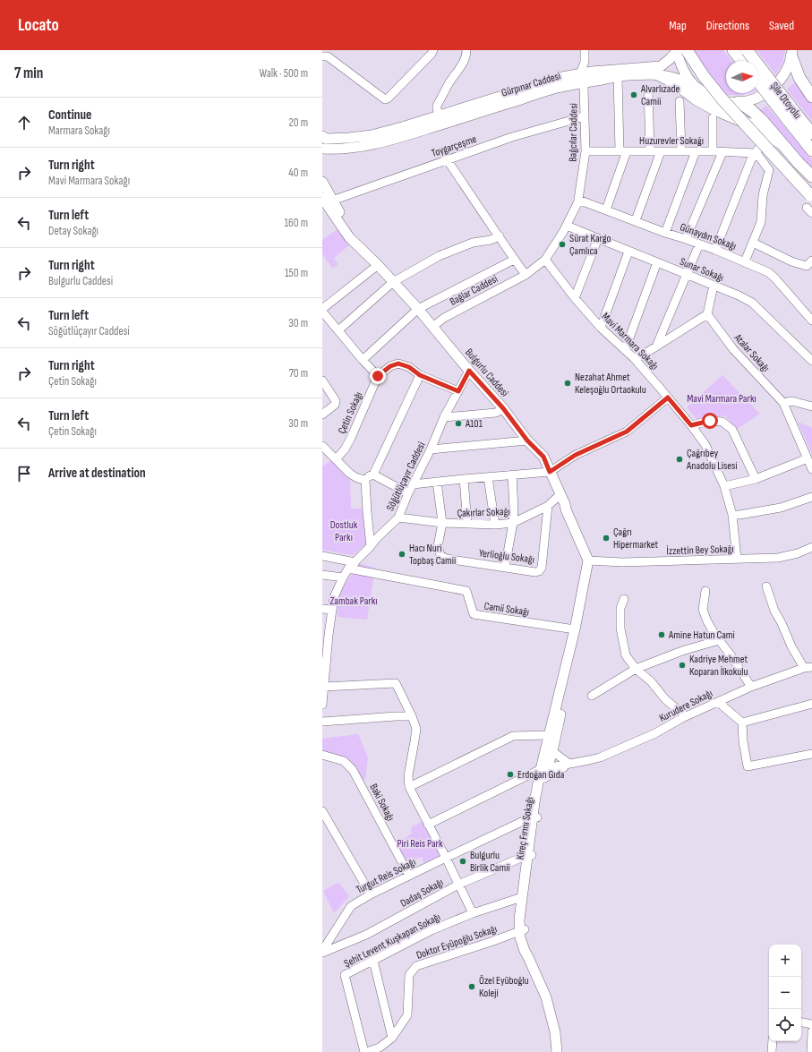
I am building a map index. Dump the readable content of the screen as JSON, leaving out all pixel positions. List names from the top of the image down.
{
  "streets": {
    "highway": ["Şile Otoyolu"],
    "main road": ["Gürpınar Caddesi", "Bulgurlu Caddesi", "Kireç Fırını Sokağı"],
    "street": [
      "Bağcılar Caddesi",
      "Huzurevler Sokağı",
      "Toygarçeşme",
      "Günaydın Sokağı",
      "Sunar Sokağı",
      "Bağlar Caddesi",
      "Mavi Marmara Sokağı",
      "Atalar Sokağı",
      "Çetin Sokağı",
      "Söğütlüçayır Caddesi",
      "Çakırlar Sokağı",
      "İzzettin Bey Sokağı",
      "Yerlioğlu Sokağı",
      "Camii Sokağı",
      "Kurudere Sokağı",
      "Baki Sokağı",
      "Turgut Reis Sokağı",
      "Dadaş Sokağı",
      "Şehit Levent Kuşkapan Sokağı",
      "Doktor Eyüpoğlu Sokağı"
    ]
  },
  "crossings": [
    ["Gürpınar Caddesi", "Bağcılar Caddesi"],
    ["Bağcılar Caddesi", "Huzurevler Sokağı"],
    ["Bağcılar Caddesi", "Toygarçeşme"],
    ["Bağcılar Caddesi", "Günaydın Sokağı"],
    ["Bağcılar Caddesi", "Sunar Sokağı"],
    ["Bağcılar Caddesi", "Bağlar Caddesi"],
    ["Bağcılar Caddesi", "Mavi Marmara Sokağı"],
    ["Toygarçeşme", "Bulgurlu Caddesi"],
    ["Bağlar Caddesi", "Bulgurlu Caddesi"],
    ["Mavi Marmara Sokağı", "İzzettin Bey Sokağı"],
    ["Bulgurlu Caddesi", "Söğütlüçayır Caddesi"],
    ["Bulgurlu Caddesi", "Çakırlar Sokağı"],
    ["Bulgurlu Caddesi", "İzzettin Bey Sokağı"],
    ["Bulgurlu Caddesi", "Kireç Fırını Sokağı"],
    ["Söğütlüçayır Caddesi", "Çakırlar Sokağı"],
    ["Söğütlüçayır Caddesi", "Camii Sokağı"],
    ["Çakırlar Sokağı", "Yerlioğlu Sokağı"],
    ["İzzettin Bey Sokağı", "Kireç Fırını Sokağı"],
    ["Camii Sokağı", "Kireç Fırını Sokağı"],
    ["Kurudere Sokağı", "Kireç Fırını Sokağı"],
    ["Baki Sokağı", "Turgut Reis Sokağı"],
    ["Kireç Fırını Sokağı", "Turgut Reis Sokağı"],
    ["Kireç Fırını Sokağı", "Dadaş Sokağı"],
    ["Kireç Fırını Sokağı", "Şehit Levent Kuşkapan Sokağı"],
    ["Kireç Fırını Sokağı", "Doktor Eyüpoğlu Sokağı"],
    ["Turgut Reis Sokağı", "Dadaş Sokağı"],
    ["Şehit Levent Kuşkapan Sokağı", "Doktor Eyüpoğlu Sokağı"]
  ],
  "parks": [
    "Mavi Marmara Parkı",
    "Dostluk Parkı",
    "Zambak Parkı",
    "Piri Reis Park"
  ],
  "places": [
    "Alvarlızade Camii",
    "Sürat Kargo Çamlıca",
    "Nezahat Ahmet Keleşoğlu Ortaokulu",
    "A101",
    "Çağrıbey Anadolu Lisesi",
    "Çağrı Hipermarket",
    "Hacı Nuri Topbaş Camii",
    "Amine Hatun Cami",
    "Kadriye Mehmet Koparan İlkokulu",
    "Erdoğan Gıda",
    "Bulgurlu Birlik Camii",
    "Özel Eyüboğlu Koleji"
  ],
  "north": "right",
  "page": {
    "header": "Locato",
    "nav": ["Map", "Directions", "Saved"],
    "heading": ["7 min", "Walk · 500 m"],
    "list": [
      ["Continue", "Marmara Sokağı", "20 m"],
      ["Turn right", "Mavi Marmara Sokağı", "40 m"],
      ["Turn left", "Detay Sokağı", "160 m"],
      ["Turn right", "Bulgurlu Caddesi", "150 m"],
      ["Turn left", "Söğütlüçayır Caddesi", "30 m"],
      ["Turn right", "Çetin Sokağı", "70 m"],
      ["Turn left", "Çetin Sokağı", "30 m"],
      "Arrive at destination"
    ],
    "map_buttons": ["+", "−"]
  }
}
